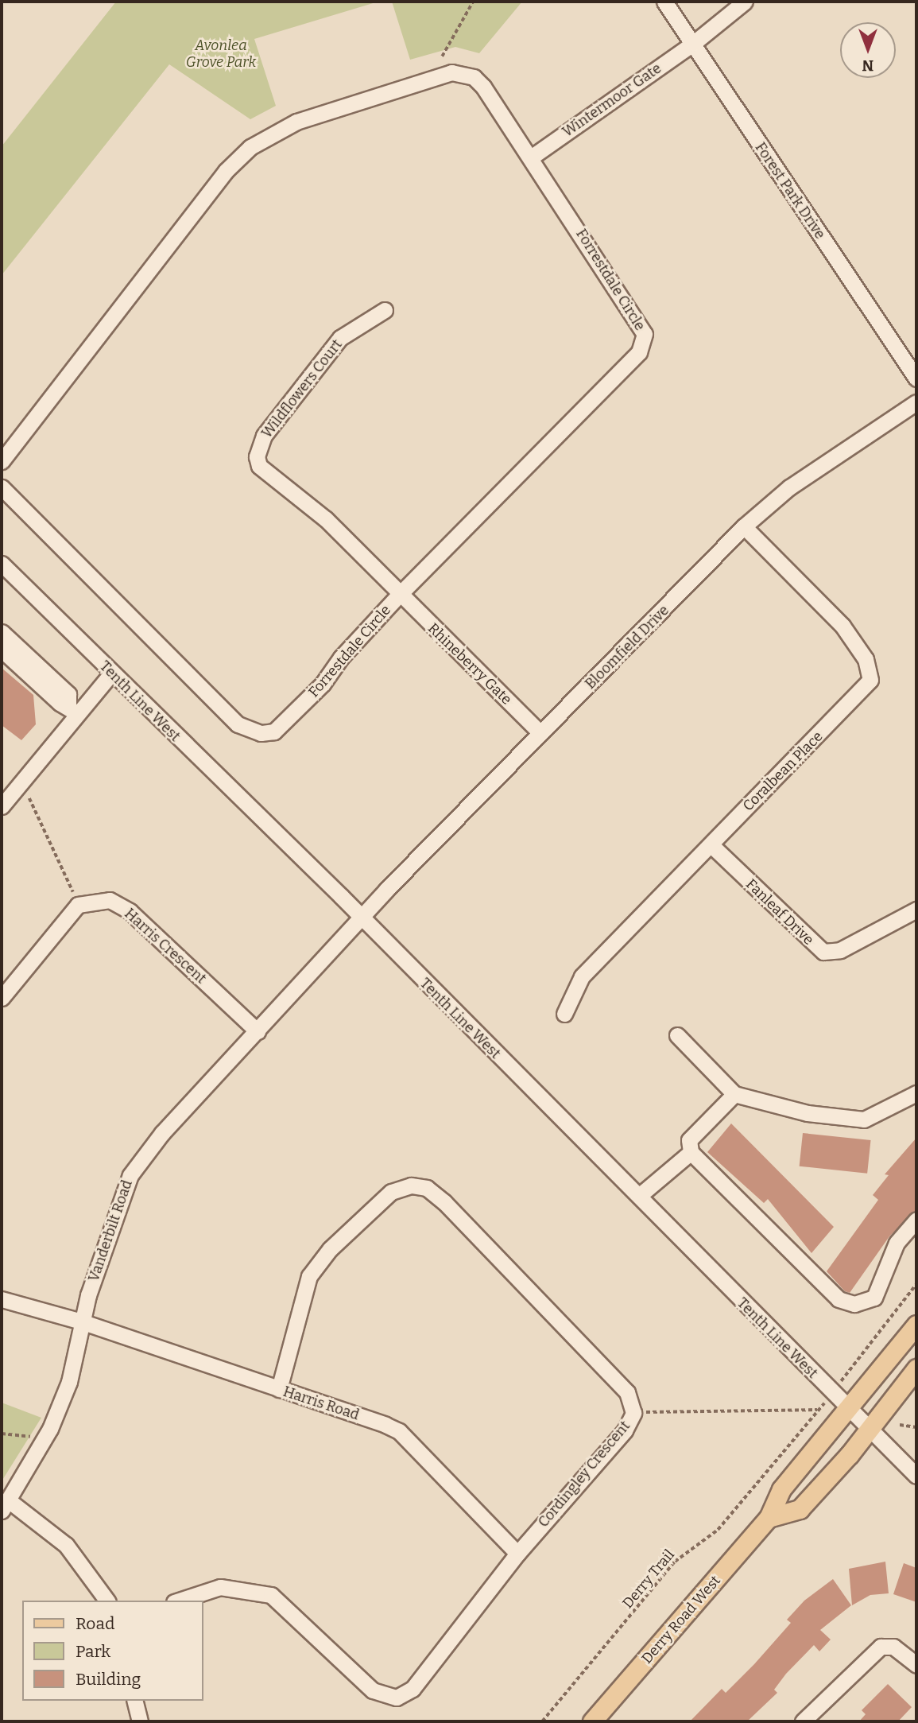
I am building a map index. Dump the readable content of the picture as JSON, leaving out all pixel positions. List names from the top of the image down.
{
  "streets": {
    "main road": ["Derry Road West"],
    "street": [
      "Wintermoor Gate",
      "Forest Park Drive",
      "Forrestdale Circle",
      "Wildflowers Court",
      "Bloomfield Drive",
      "Rhineberry Gate",
      "Tenth Line West",
      "Coralbean Place",
      "Fanleaf Drive",
      "Harris Crescent",
      "Vanderbilt Road",
      "Harris Road",
      "Cordingley Crescent"
    ],
    "path": ["Derry Trail"]
  },
  "crossings": [
    ["Wintermoor Gate", "Forest Park Drive"],
    ["Wintermoor Gate", "Forrestdale Circle"],
    ["Forrestdale Circle", "Wildflowers Court"],
    ["Forrestdale Circle", "Rhineberry Gate"],
    ["Wildflowers Court", "Rhineberry Gate"],
    ["Bloomfield Drive", "Rhineberry Gate"],
    ["Bloomfield Drive", "Tenth Line West"],
    ["Bloomfield Drive", "Coralbean Place"],
    ["Bloomfield Drive", "Vanderbilt Road"],
    ["Tenth Line West", "Vanderbilt Road"],
    ["Tenth Line West", "Derry Road West"],
    ["Coralbean Place", "Fanleaf Drive"],
    ["Harris Crescent", "Vanderbilt Road"],
    ["Vanderbilt Road", "Harris Road"],
    ["Harris Road", "Cordingley Crescent"]
  ],
  "parks": ["Avonlea Grove Park"],
  "legend": ["Road", "Park", "Building"],
  "north": "bottom"
}
